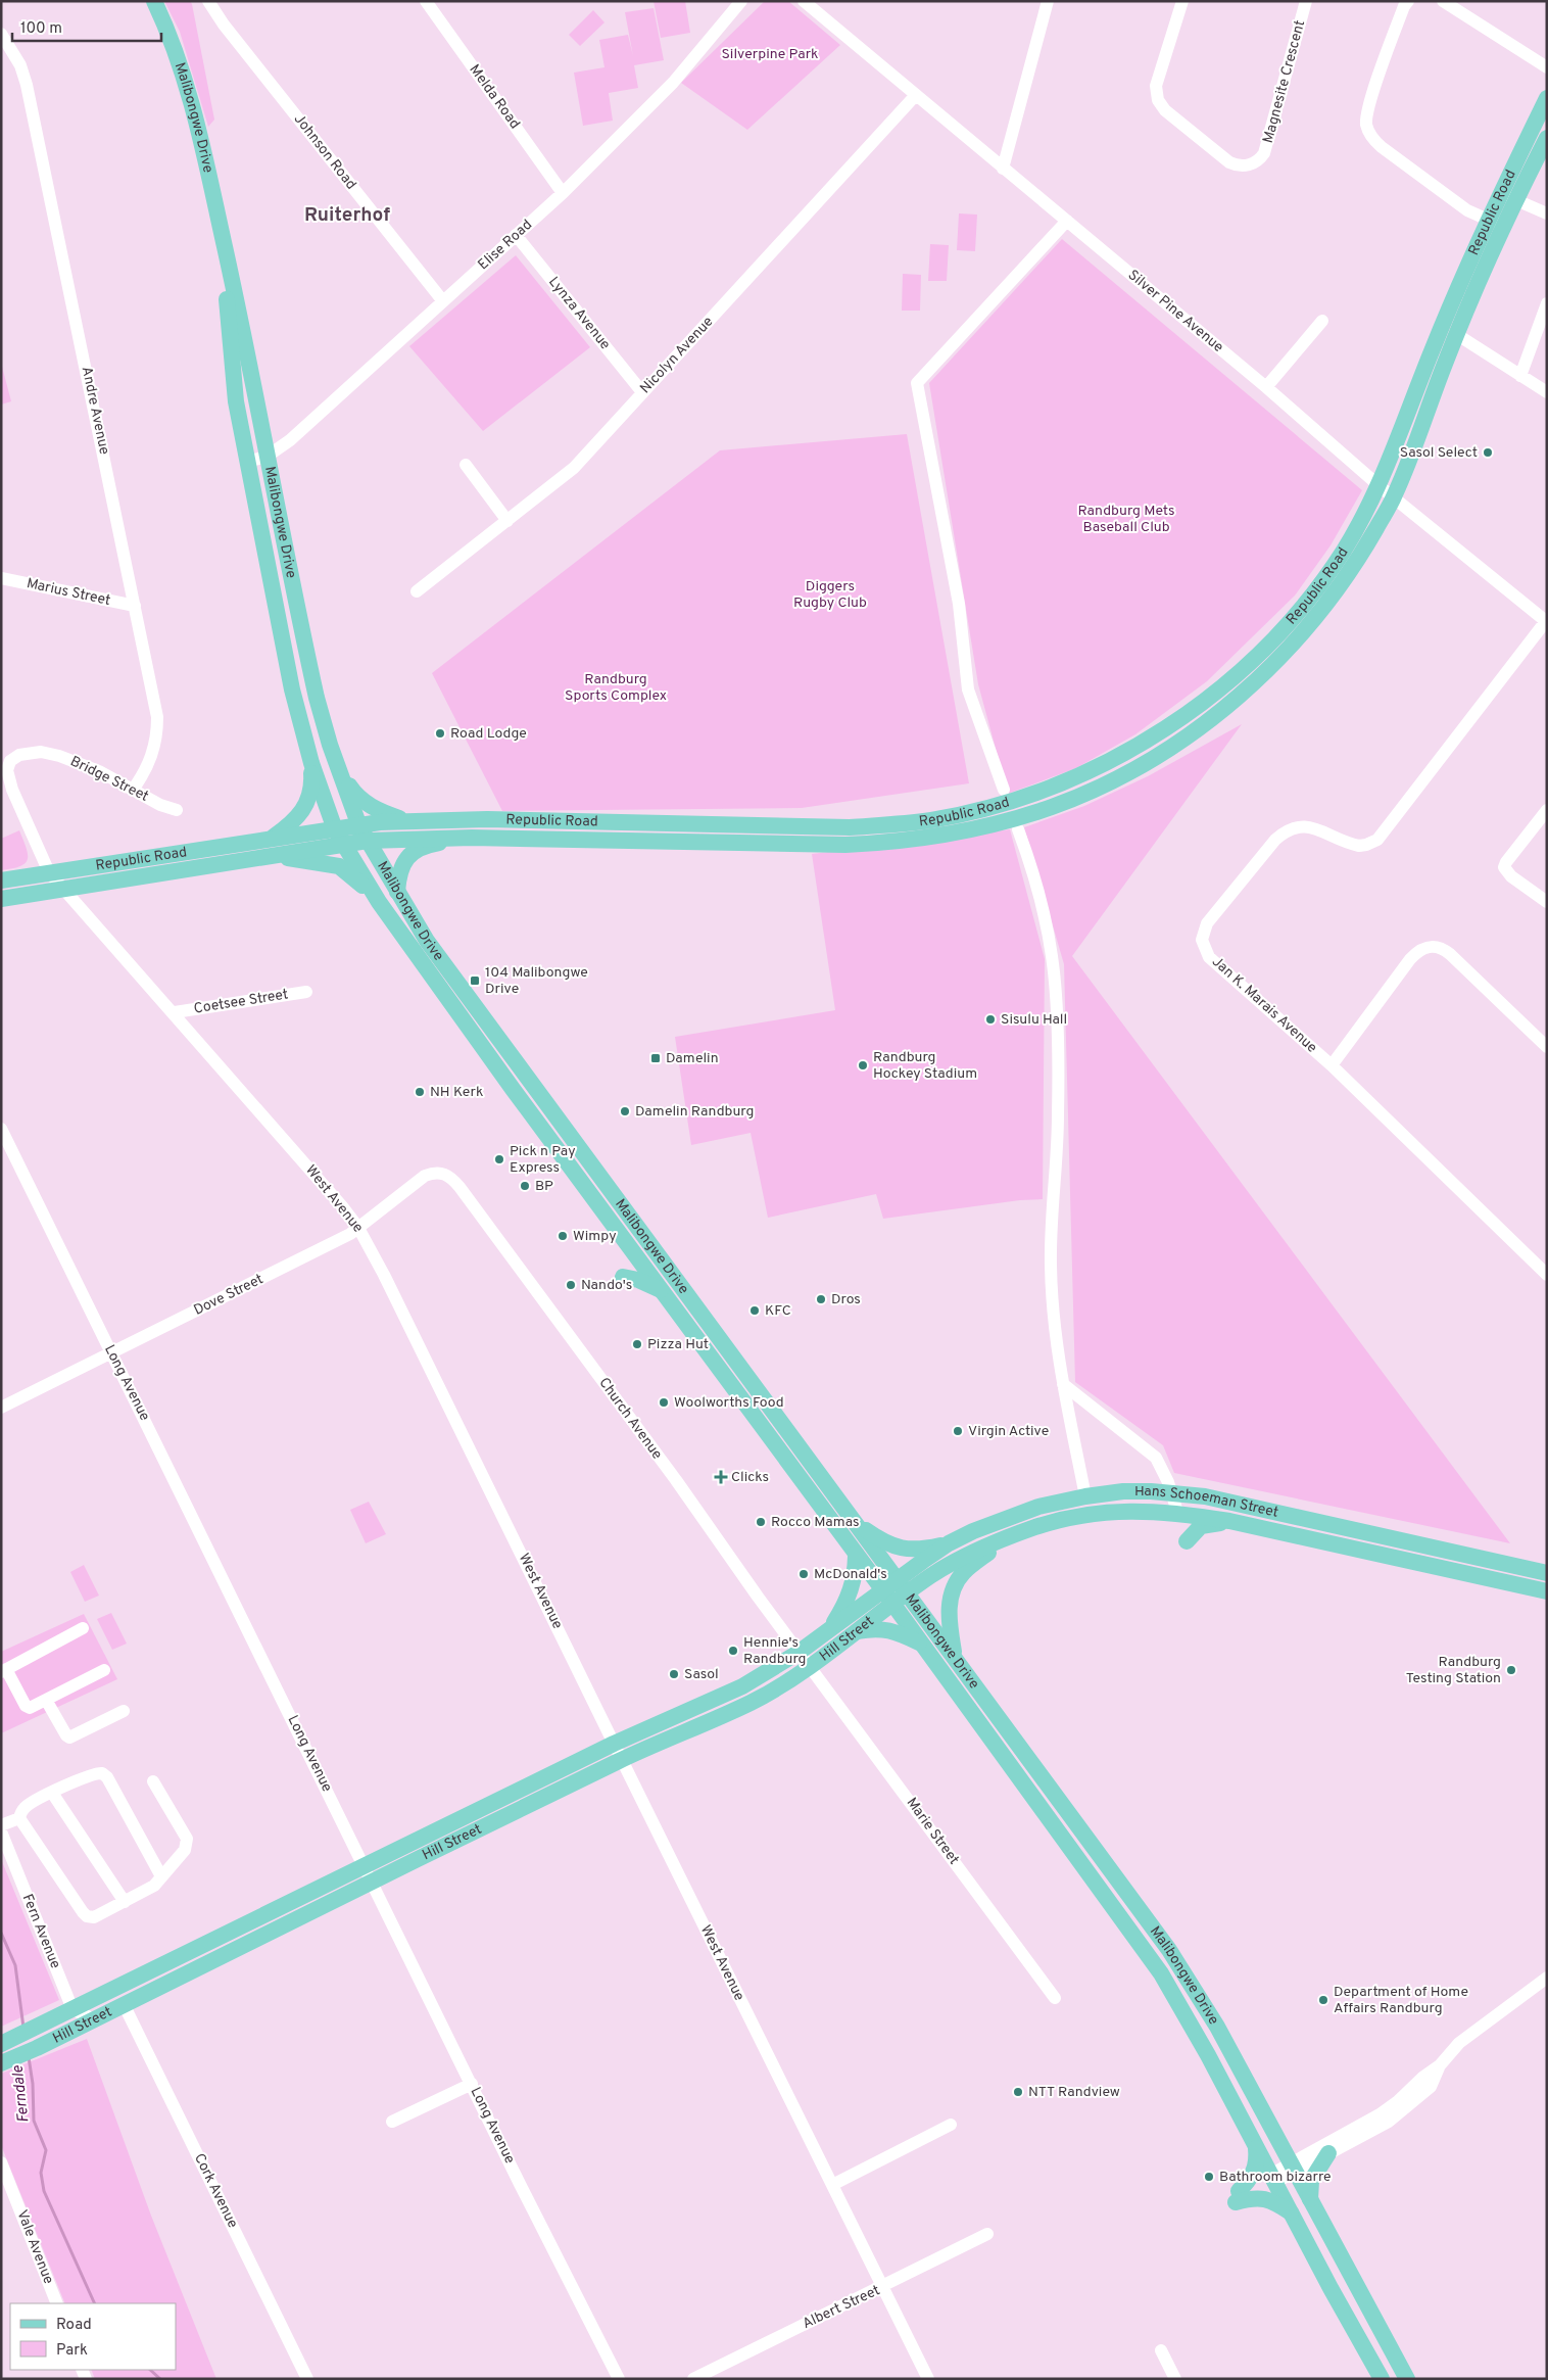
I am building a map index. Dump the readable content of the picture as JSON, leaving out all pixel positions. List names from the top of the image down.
{
  "streets": {
    "main road": [
      "Malibongwe Drive",
      "Republic Road",
      "Hans Schoeman Street",
      "Hill Street"
    ],
    "street": [
      "Magnesite Crescent",
      "Melda Road",
      "Johnson Road",
      "Elise Road",
      "Silver Pine Avenue",
      "Lynza Avenue",
      "Nicolyn Avenue",
      "Andre Avenue",
      "Marius Street",
      "Bridge Street",
      "Coetsee Street",
      "Jan K. Marais Avenue",
      "West Avenue",
      "Dove Street",
      "Long Avenue",
      "Church Avenue",
      "Marie Street",
      "Fern Avenue",
      "Cork Avenue",
      "Vale Avenue",
      "Albert Street"
    ]
  },
  "crossings": [
    ["Melda Road", "Elise Road"],
    ["Malibongwe Drive", "Republic Road"],
    ["Malibongwe Drive", "Elise Road"],
    ["Malibongwe Drive", "Hans Schoeman Street"],
    ["Malibongwe Drive", "Hill Street"],
    ["Johnson Road", "Elise Road"],
    ["Republic Road", "Silver Pine Avenue"],
    ["Republic Road", "Bridge Street"],
    ["Republic Road", "West Avenue"],
    ["Elise Road", "Lynza Avenue"],
    ["Silver Pine Avenue", "Nicolyn Avenue"],
    ["Silver Pine Avenue", "Jan K. Marais Avenue"],
    ["Lynza Avenue", "Nicolyn Avenue"],
    ["Andre Avenue", "Marius Street"],
    ["Andre Avenue", "Bridge Street"],
    ["Bridge Street", "West Avenue"],
    ["Coetsee Street", "West Avenue"],
    ["West Avenue", "Dove Street"],
    ["West Avenue", "Hill Street"],
    ["West Avenue", "Albert Street"],
    ["Dove Street", "Long Avenue"],
    ["Dove Street", "Church Avenue"],
    ["Long Avenue", "Hill Street"],
    ["Church Avenue", "Hill Street"],
    ["Church Avenue", "Marie Street"],
    ["Hans Schoeman Street", "Hill Street"],
    ["Hill Street", "Marie Street"],
    ["Hill Street", "Fern Avenue"],
    ["Hill Street", "Cork Avenue"]
  ],
  "districts": ["Ruiterhof"],
  "water": ["Ferndale"],
  "parks": [
    "Silverpine Park",
    "Randburg Mets Baseball Club",
    "Diggers Rugby Club",
    "Randburg Sports Complex"
  ],
  "places": {
    "other": [
      "Sasol Select",
      "Road Lodge",
      "Sisulu Hall",
      "Randburg Hockey Stadium",
      "NH Kerk",
      "Damelin Randburg",
      "Pick n Pay Express",
      "BP",
      "Wimpy",
      "Nando's",
      "Dros",
      "KFC",
      "Pizza Hut",
      "Woolworths Food",
      "Virgin Active",
      "Rocco Mamas",
      "McDonald's",
      "Hennie's Randburg",
      "Randburg Testing Station",
      "Sasol",
      "Department of Home Affairs Randburg",
      "NTT Randview",
      "Bathroom bizarre"
    ],
    "transit": ["104 Malibongwe Drive", "Damelin"],
    "health": ["Clicks"]
  },
  "legend": ["Road", "Park"],
  "scale_bar": "100 m"
}
